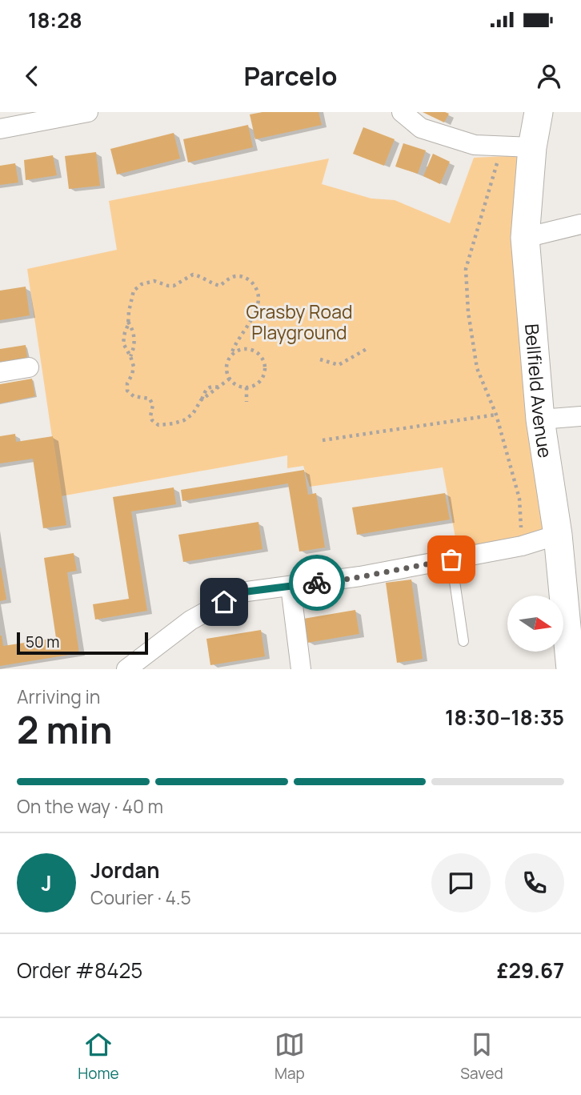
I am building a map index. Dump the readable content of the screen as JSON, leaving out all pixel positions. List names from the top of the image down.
{
  "streets": {
    "street": ["Bellfield Avenue"]
  },
  "parks": ["Grasby Road Playground"],
  "scale_bar": "50 m",
  "north": "right",
  "page": {
    "status": "18:28",
    "header": "Parcelo",
    "scale": "50 m",
    "heading": ["2 min", "Arriving in", "18:30–18:35"],
    "panel": [
      "Jordan",
      "Courier · 4.5",
      "Order #8425",
      "£29.67"
    ],
    "bar": "On the way · 40 m",
    "round": "J",
    "tabs": ["Home", "Map", "Saved"]
  }
}
